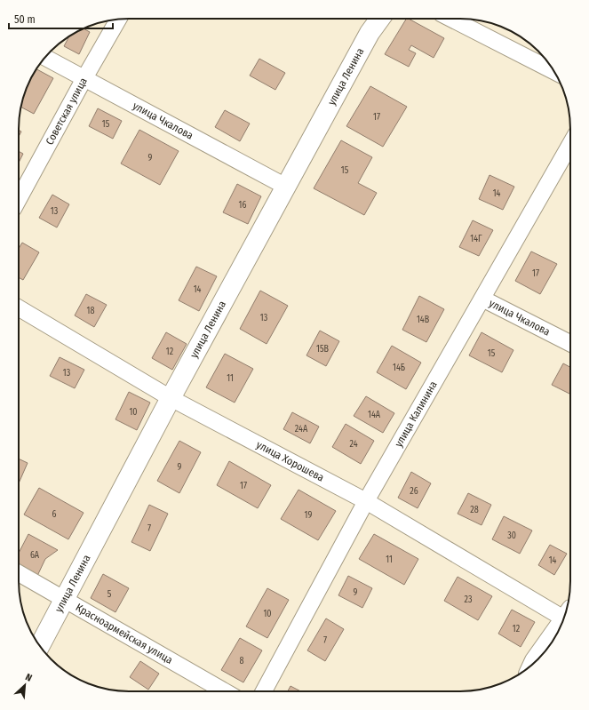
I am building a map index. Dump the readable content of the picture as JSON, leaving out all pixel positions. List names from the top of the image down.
{
  "streets": {
    "main road": ["улица Ленина"],
    "street": [
      "Советская улица",
      "улица Чкалова",
      "улица Калинина",
      "улица Хорошева",
      "Красноармейская улица"
    ]
  },
  "crossings": [
    ["улица Ленина", "улица Чкалова"],
    ["улица Ленина", "улица Хорошева"],
    ["улица Ленина", "Красноармейская улица"],
    ["Советская улица", "улица Чкалова"],
    ["улица Чкалова", "улица Калинина"],
    ["улица Калинина", "улица Хорошева"]
  ],
  "house_numbers": [
    "17",
    "15",
    "9",
    "15",
    "14",
    "16",
    "13",
    "14Г",
    "17",
    "14",
    "18",
    "13",
    "14В",
    "15В",
    "12",
    "15",
    "14Б",
    "13",
    "11",
    "10",
    "14А",
    "24А",
    "24",
    "9",
    "17",
    "26",
    "28",
    "6",
    "19",
    "7",
    "30",
    "6А",
    "11",
    "14",
    "9",
    "5",
    "23",
    "10",
    "12",
    "7",
    "8"
  ],
  "scale_bar": "50 m",
  "north": "top right"
}
